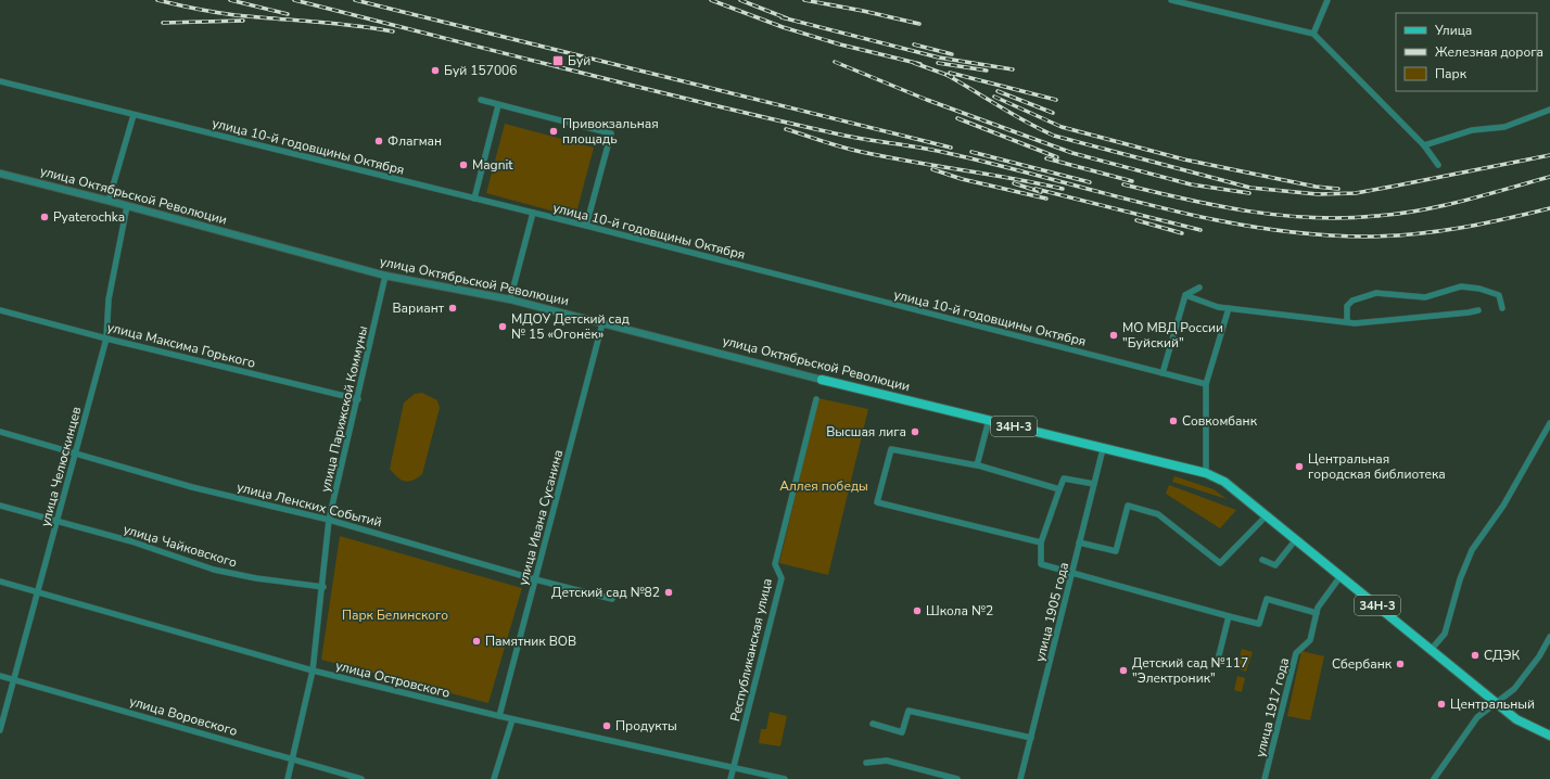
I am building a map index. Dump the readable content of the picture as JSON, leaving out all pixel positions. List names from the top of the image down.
{
  "streets": {
    "main road": ["улица Октябрьской Революции", "34Н-3"],
    "street": [
      "улица 10-й годовщины Октября",
      "улица Максима Горького",
      "улица Парижской Коммуны",
      "улица Челюскинцев",
      "улица Ленских Событий",
      "улица Ивана Сусанина",
      "улица Чайковского",
      "улица 1905 года",
      "Республиканская улица",
      "улица Островского",
      "улица 1917 года",
      "улица Воровского"
    ]
  },
  "crossings": [
    ["улица Октябрьской Революции", "улица Парижской Коммуны"],
    ["улица Октябрьской Революции", "улица Челюскинцев"],
    ["улица Октябрьской Революции", "улица Ивана Сусанина"],
    ["улица Октябрьской Революции", "улица 1905 года"],
    ["улица Октябрьской Революции", "улица 1917 года"],
    ["улица Максима Горького", "улица Парижской Коммуны"],
    ["улица Максима Горького", "улица Челюскинцев"],
    ["улица Парижской Коммуны", "улица Ленских Событий"],
    ["улица Парижской Коммуны", "улица Чайковского"],
    ["улица Парижской Коммуны", "улица Островского"],
    ["улица Парижской Коммуны", "улица Воровского"],
    ["улица Челюскинцев", "улица Ленских Событий"],
    ["улица Челюскинцев", "улица Чайковского"],
    ["улица Челюскинцев", "улица Островского"],
    ["улица Челюскинцев", "улица Воровского"],
    ["улица Ленских Событий", "улица Ивана Сусанина"],
    ["улица Ивана Сусанина", "улица Островского"],
    ["Республиканская улица", "улица Островского"]
  ],
  "parks": ["Аллея победы", "Парк Белинского"],
  "places": {
    "transit": ["Буй"],
    "other": [
      "Буй 157006",
      "Привокзальная площадь",
      "Флагман",
      "Magnit",
      "Pyaterochka",
      "Вариант",
      "МДОУ Детский сад № 15 «Огонёк»",
      "МО МВД России \"Буйский\"",
      "Совкомбанк",
      "Высшая лига",
      "Центральная городская библиотека",
      "Детский сад №82",
      "Школа №2",
      "Памятник ВОВ",
      "СДЭК",
      "Сбербанк",
      "Детский сад №117 \"Электроник\"",
      "Центральный",
      "Продукты"
    ]
  },
  "legend": ["Улица", "Железная дорога", "Парк"]
}
